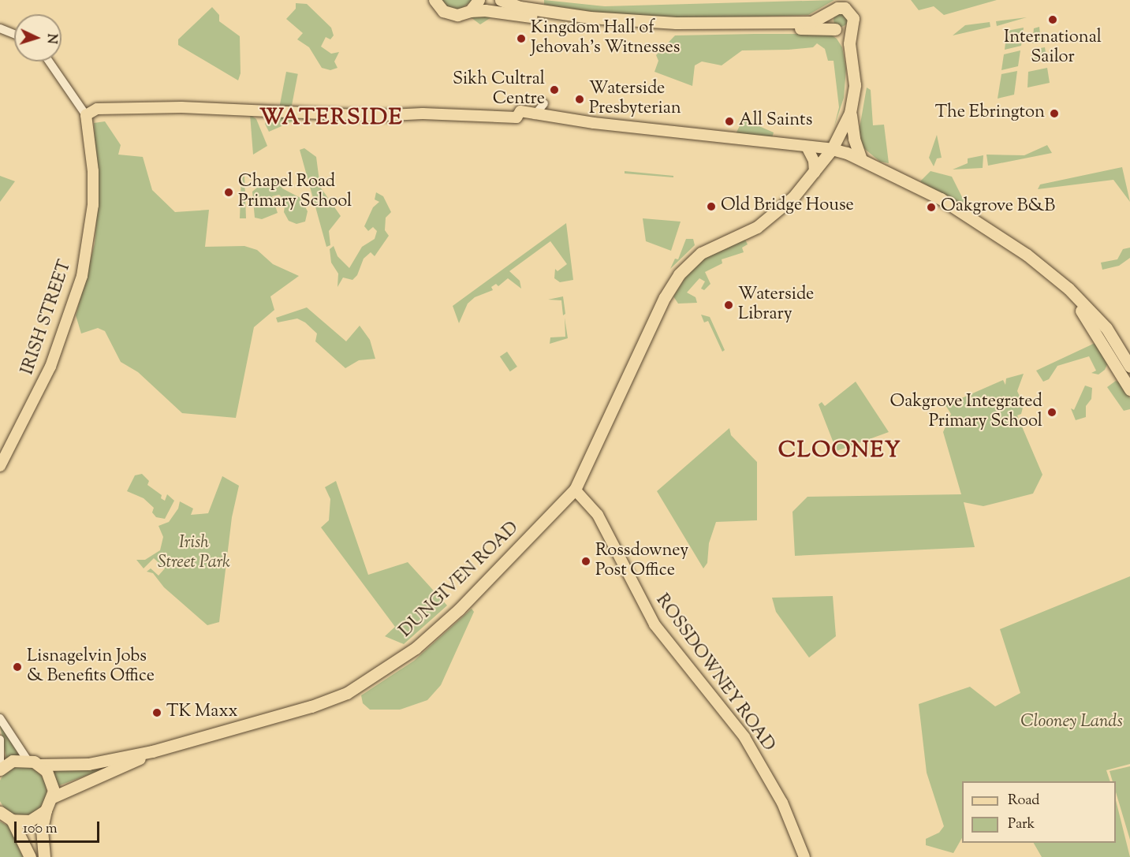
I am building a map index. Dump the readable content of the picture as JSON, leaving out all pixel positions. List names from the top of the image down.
{
  "streets": {
    "highway": ["DUNGIVEN ROAD"],
    "main road": ["IRISH STREET", "ROSSDOWNEY ROAD"]
  },
  "crossings": [
    ["DUNGIVEN ROAD", "ROSSDOWNEY ROAD"]
  ],
  "districts": ["WATERSIDE", "CLOONEY"],
  "parks": ["Irish Street Park", "Clooney Lands"],
  "places": [
    "International Sailor",
    "Kingdom Hall of Jehovah's Witnesses",
    "Sikh Cultral Centre",
    "Waterside Presbyterian",
    "The Ebrington",
    "All Saints",
    "Chapel Road Primary School",
    "Old Bridge House",
    "Oakgrove B&B",
    "Waterside Library",
    "Oakgrove Integrated Primary School",
    "Rossdowney Post Office",
    "Lisnagelvin Jobs & Benefits Office",
    "TK Maxx"
  ],
  "legend": ["Road", "Park"],
  "scale_bar": "100 m",
  "north": "right"
}
